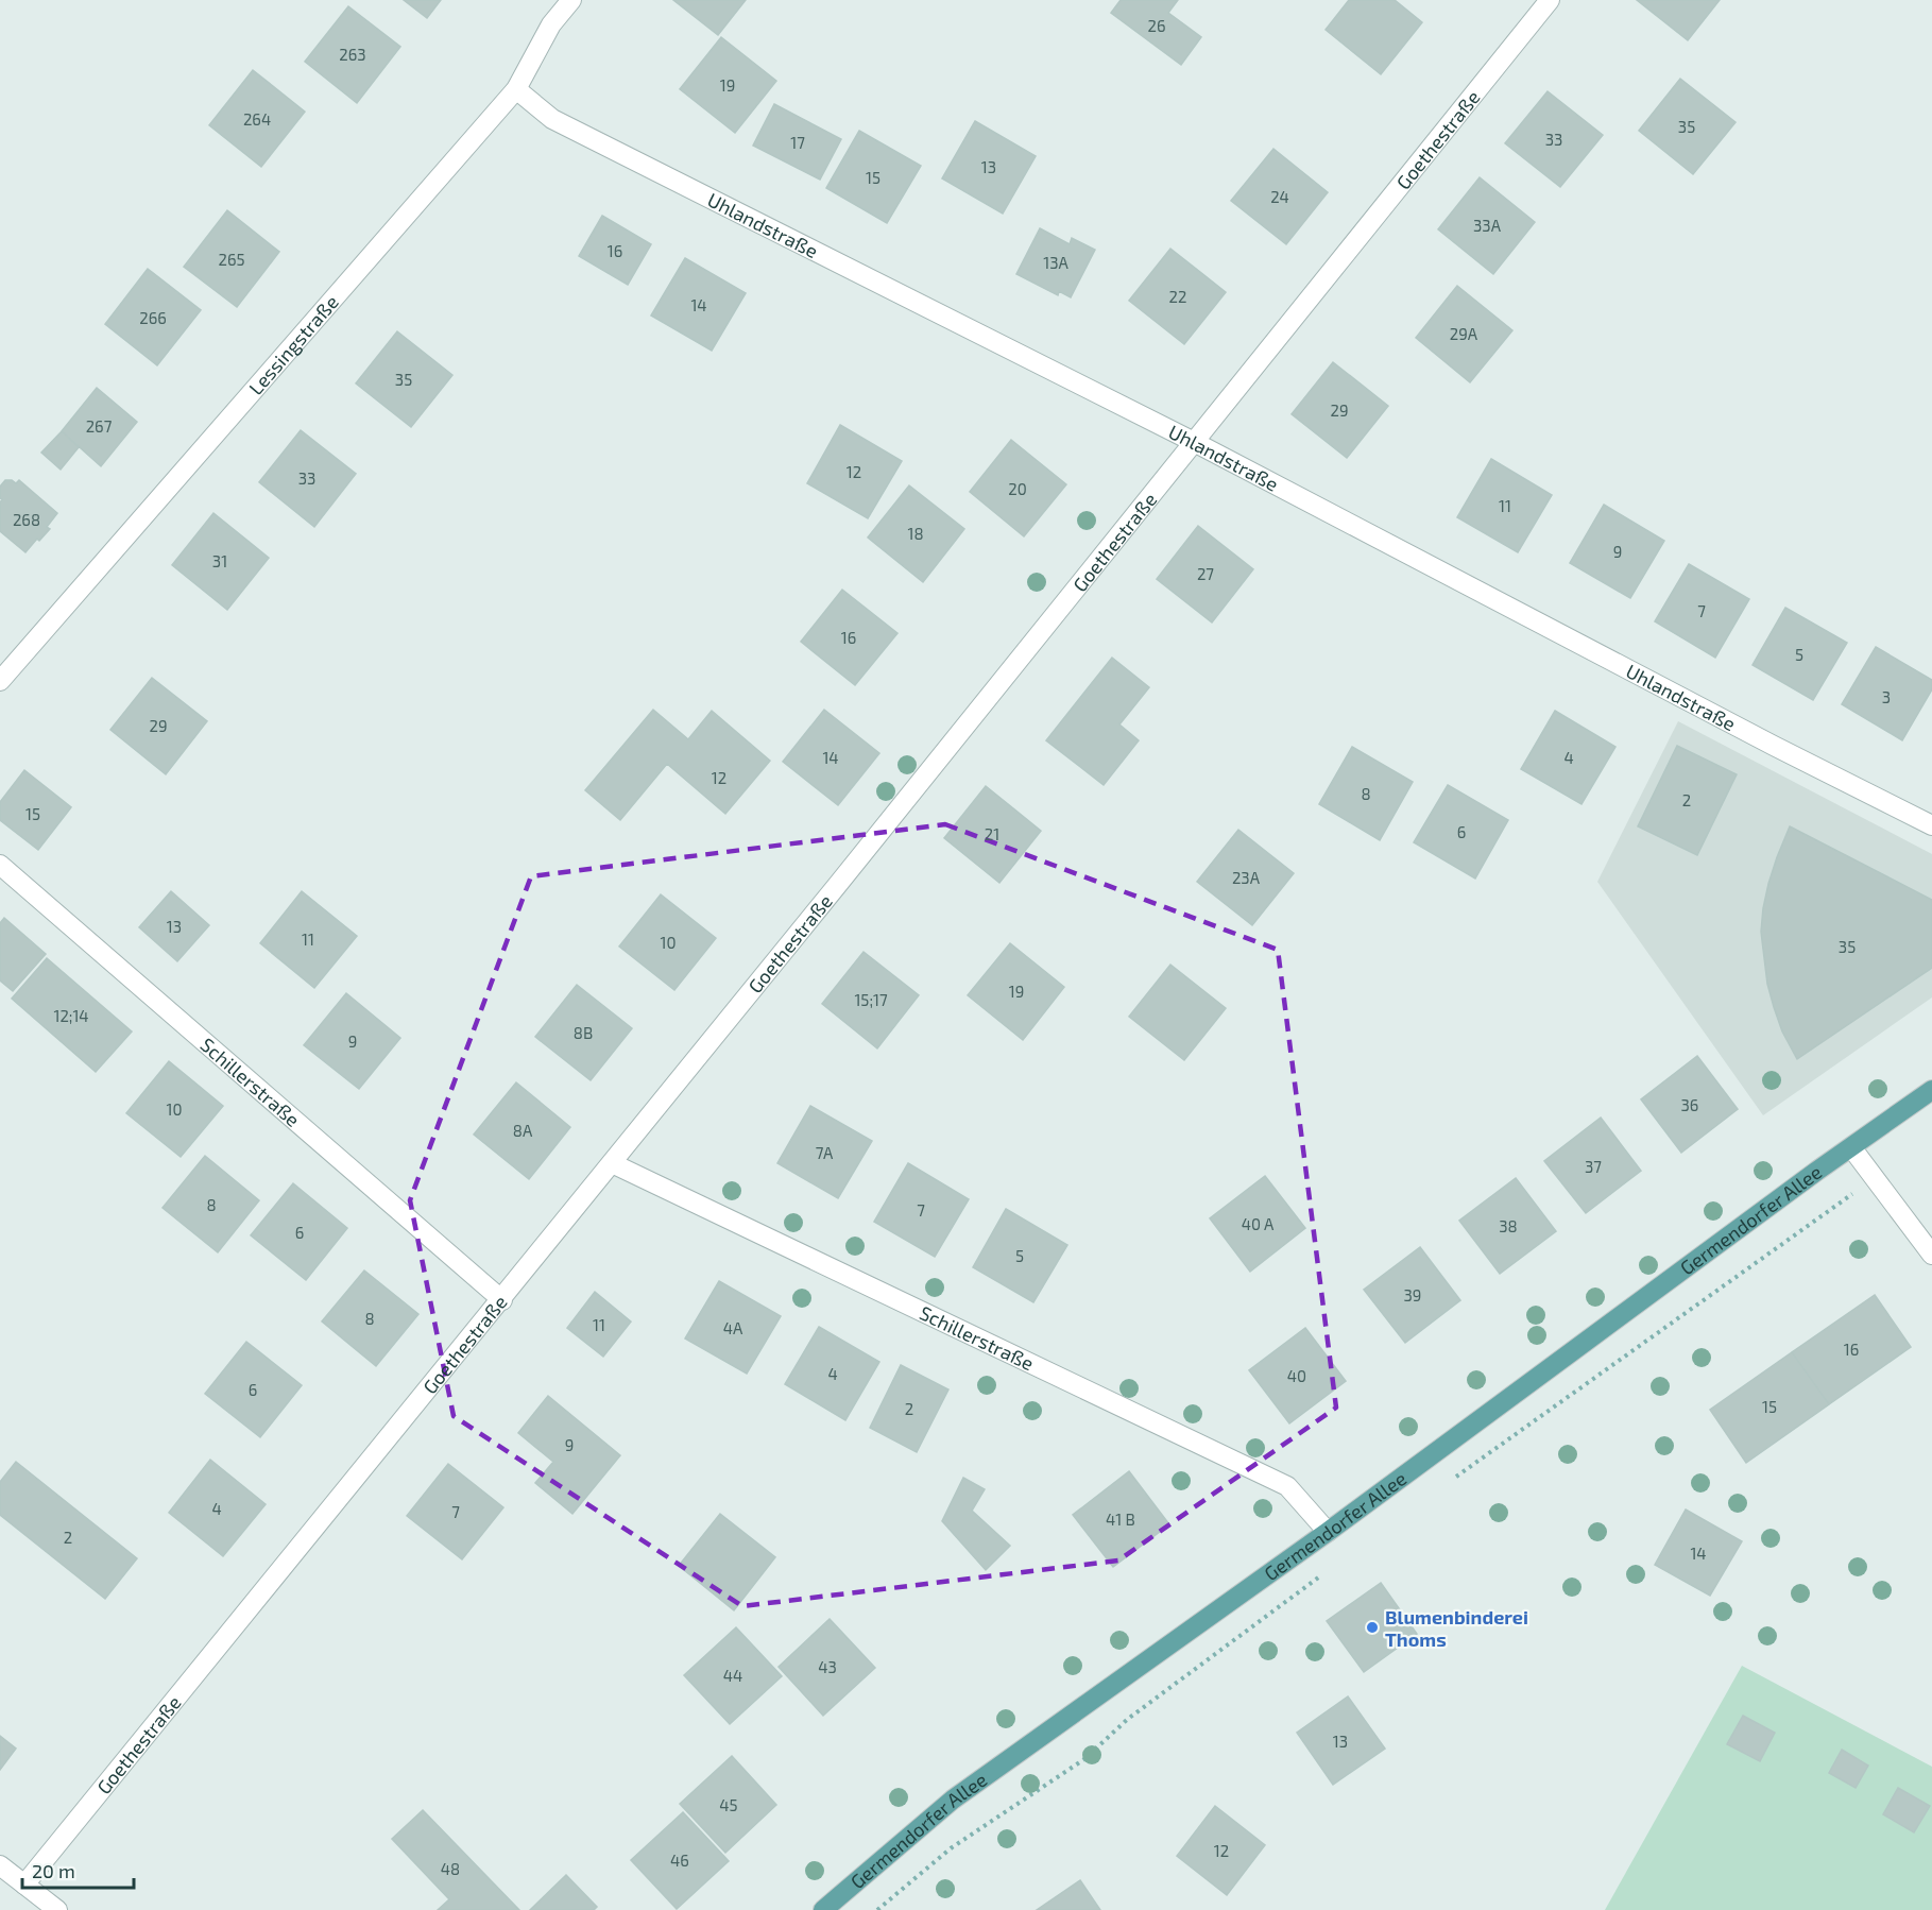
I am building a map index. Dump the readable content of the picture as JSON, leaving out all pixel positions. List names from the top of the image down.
{
  "streets": {
    "main road": ["Germendorfer Allee"],
    "street": [
      "Goethestraße",
      "Uhlandstraße",
      "Lessingstraße",
      "Schillerstraße"
    ]
  },
  "crossings": [
    ["Goethestraße", "Uhlandstraße"],
    ["Goethestraße", "Schillerstraße"],
    ["Uhlandstraße", "Lessingstraße"],
    ["Schillerstraße", "Germendorfer Allee"]
  ],
  "places": ["Blumenbinderei Thoms"],
  "house_numbers": [
    "26",
    "263",
    "19",
    "264",
    "35",
    "33",
    "17",
    "13",
    "15",
    "24",
    "33A",
    "16",
    "265",
    "13A",
    "22",
    "14",
    "266",
    "29A",
    "35",
    "29",
    "267",
    "12",
    "33",
    "20",
    "11",
    "268",
    "18",
    "9",
    "31",
    "27",
    "7",
    "16",
    "5",
    "3",
    "29",
    "14",
    "4",
    "12",
    "8",
    "2",
    "15",
    "6",
    "21",
    "23A",
    "13",
    "11",
    "10",
    "35",
    "19",
    "15;17",
    "12;14",
    "8B",
    "9",
    "36",
    "10",
    "8A",
    "7A",
    "37",
    "8",
    "7",
    "40 A",
    "38",
    "6",
    "5",
    "39",
    "8",
    "11",
    "4A",
    "16",
    "4",
    "40",
    "6",
    "15",
    "2",
    "9",
    "4",
    "7",
    "41 B",
    "2",
    "14",
    "43",
    "44",
    "13",
    "45",
    "12",
    "46",
    "48"
  ],
  "scale_bar": "20 m"
}
